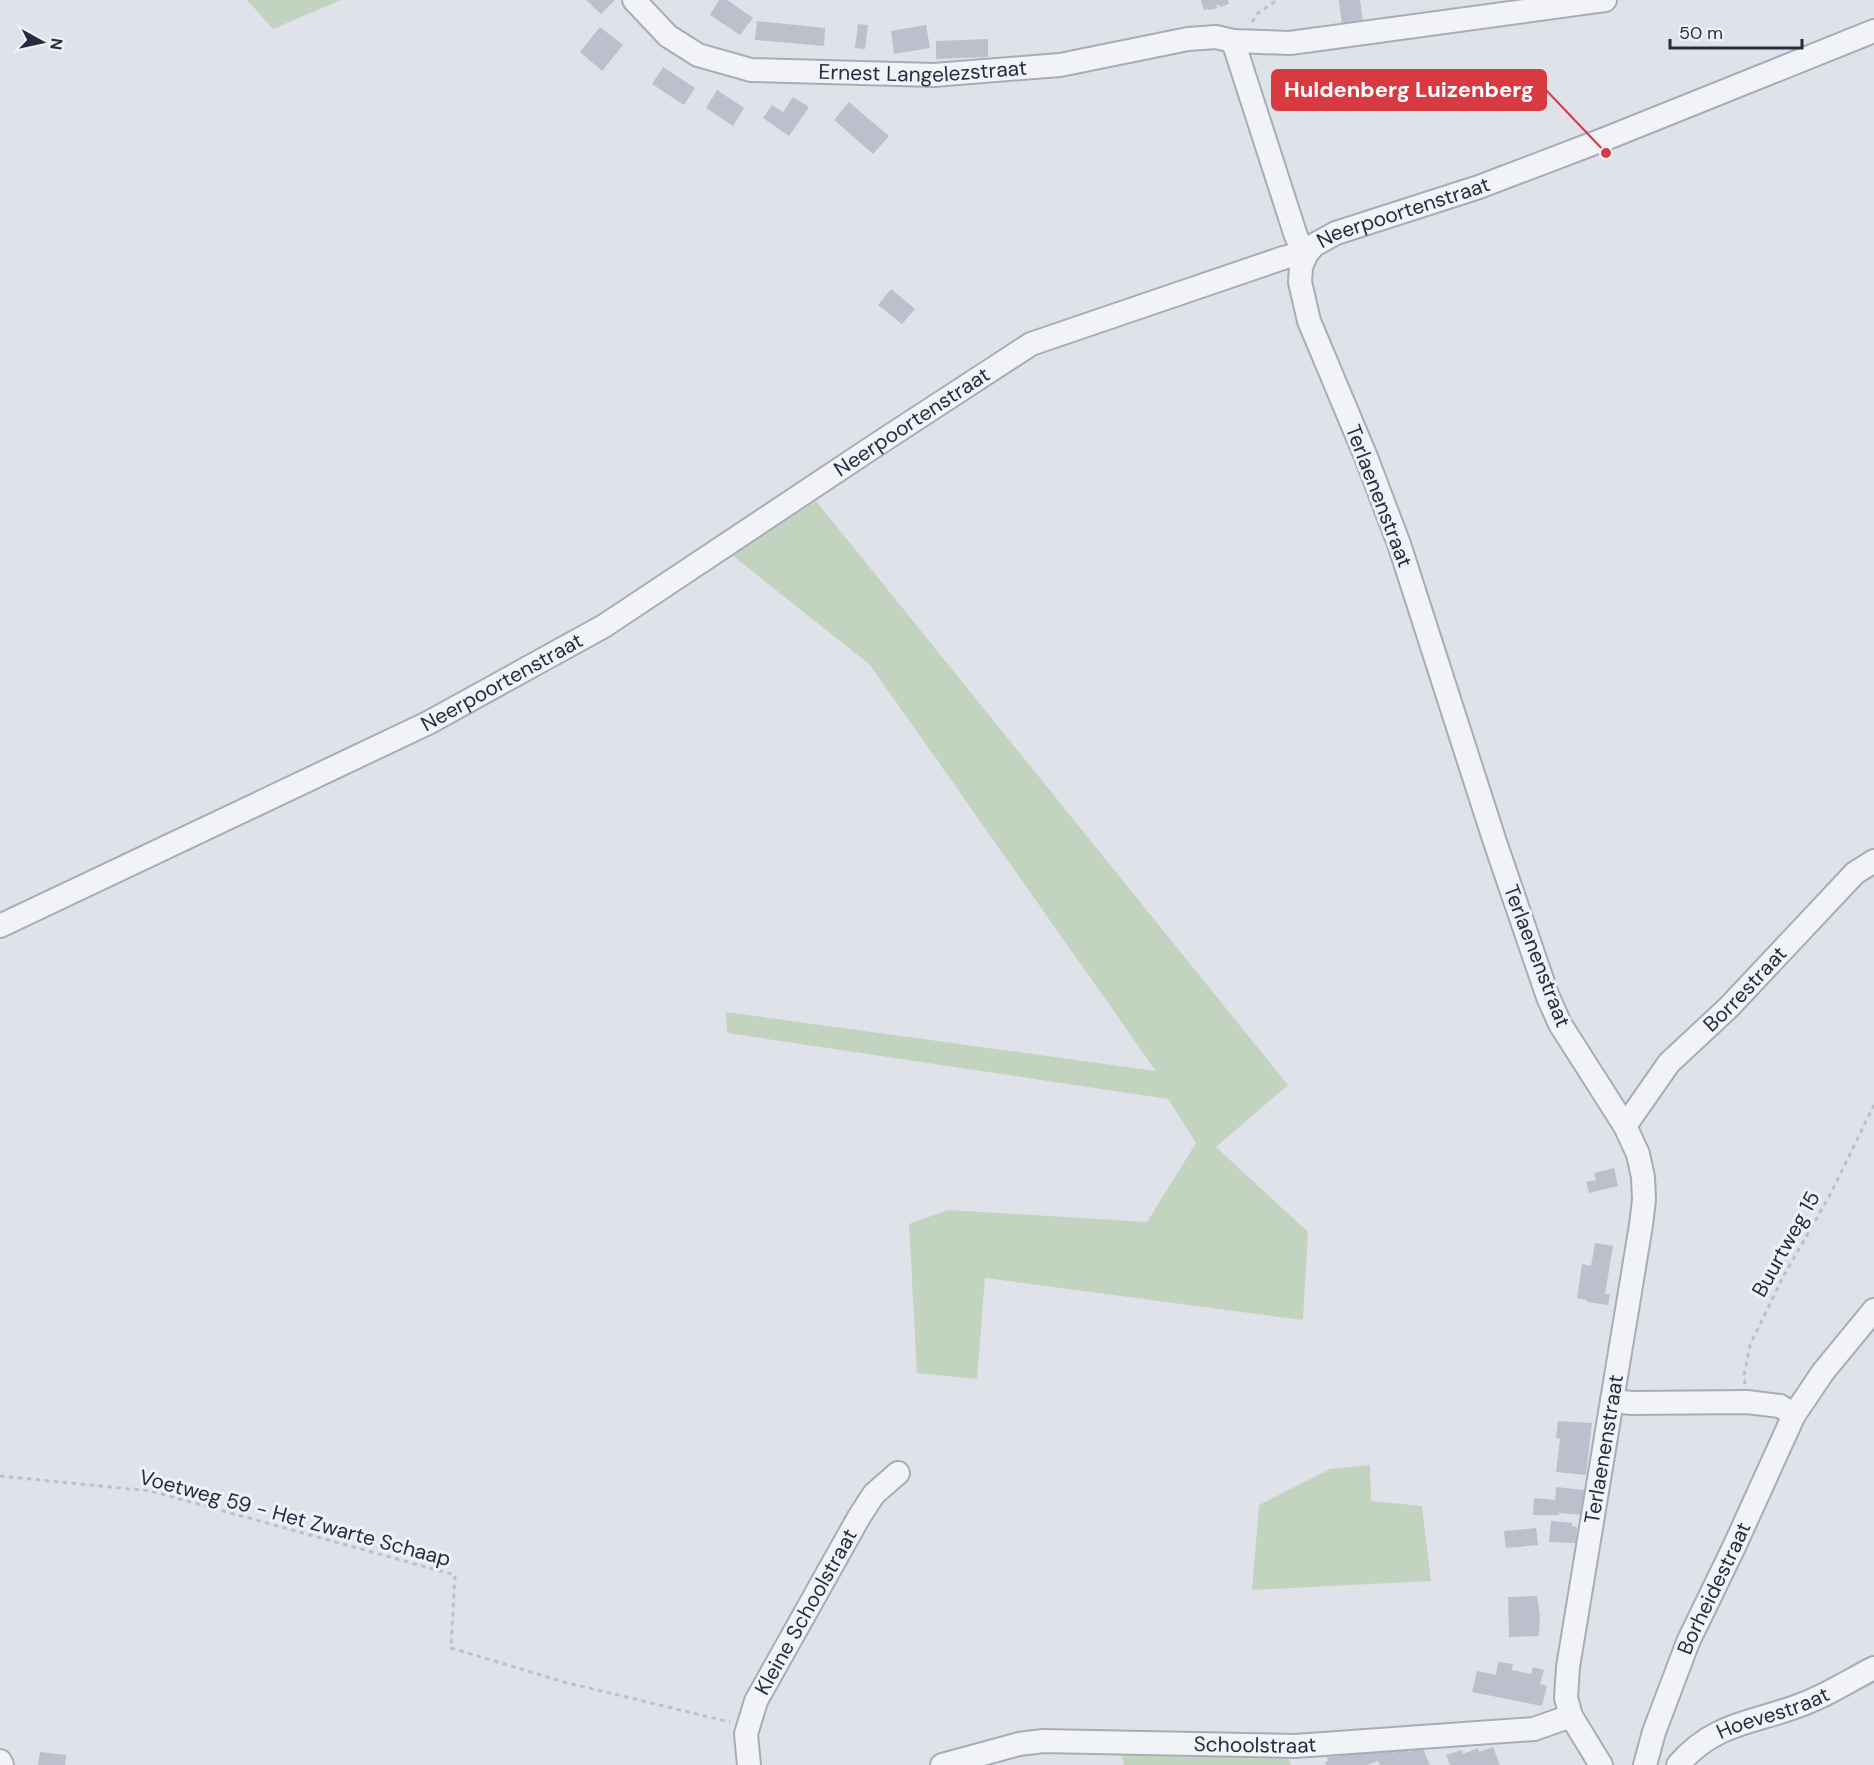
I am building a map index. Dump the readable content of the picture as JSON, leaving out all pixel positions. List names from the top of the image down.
{
  "streets": {
    "street": [
      "Ernest Langelezstraat",
      "Neerpoortenstraat",
      "Terlaenenstraat",
      "Borrestraat",
      "Borheidestraat",
      "Kleine Schoolstraat",
      "Hoevestraat",
      "Schoolstraat"
    ],
    "path": ["Buurtweg 15", "Voetweg 59 - Het Zwarte Schaap"]
  },
  "crossings": [
    ["Neerpoortenstraat", "Terlaenenstraat"],
    ["Terlaenenstraat", "Borrestraat"],
    ["Terlaenenstraat", "Schoolstraat"],
    ["Voetweg 59 - Het Zwarte Schaap", "Kleine Schoolstraat"]
  ],
  "places": ["Huldenberg Luizenberg"],
  "scale_bar": "50 m",
  "north": "right"
}
